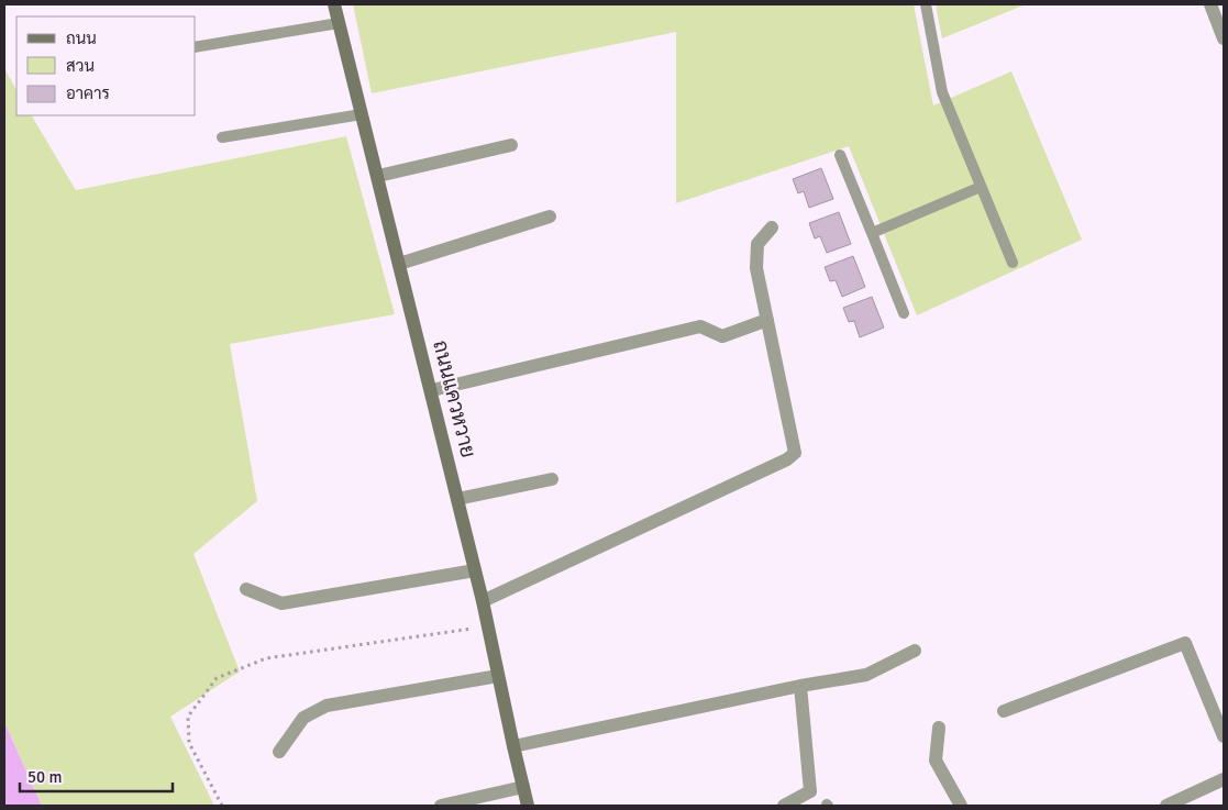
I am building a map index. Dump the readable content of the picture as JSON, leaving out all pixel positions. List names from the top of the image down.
{
  "streets": {
    "street": ["ถนนแควหวาย"]
  },
  "legend": ["ถนน", "สวน", "อาคาร"],
  "scale_bar": "50 m"
}
